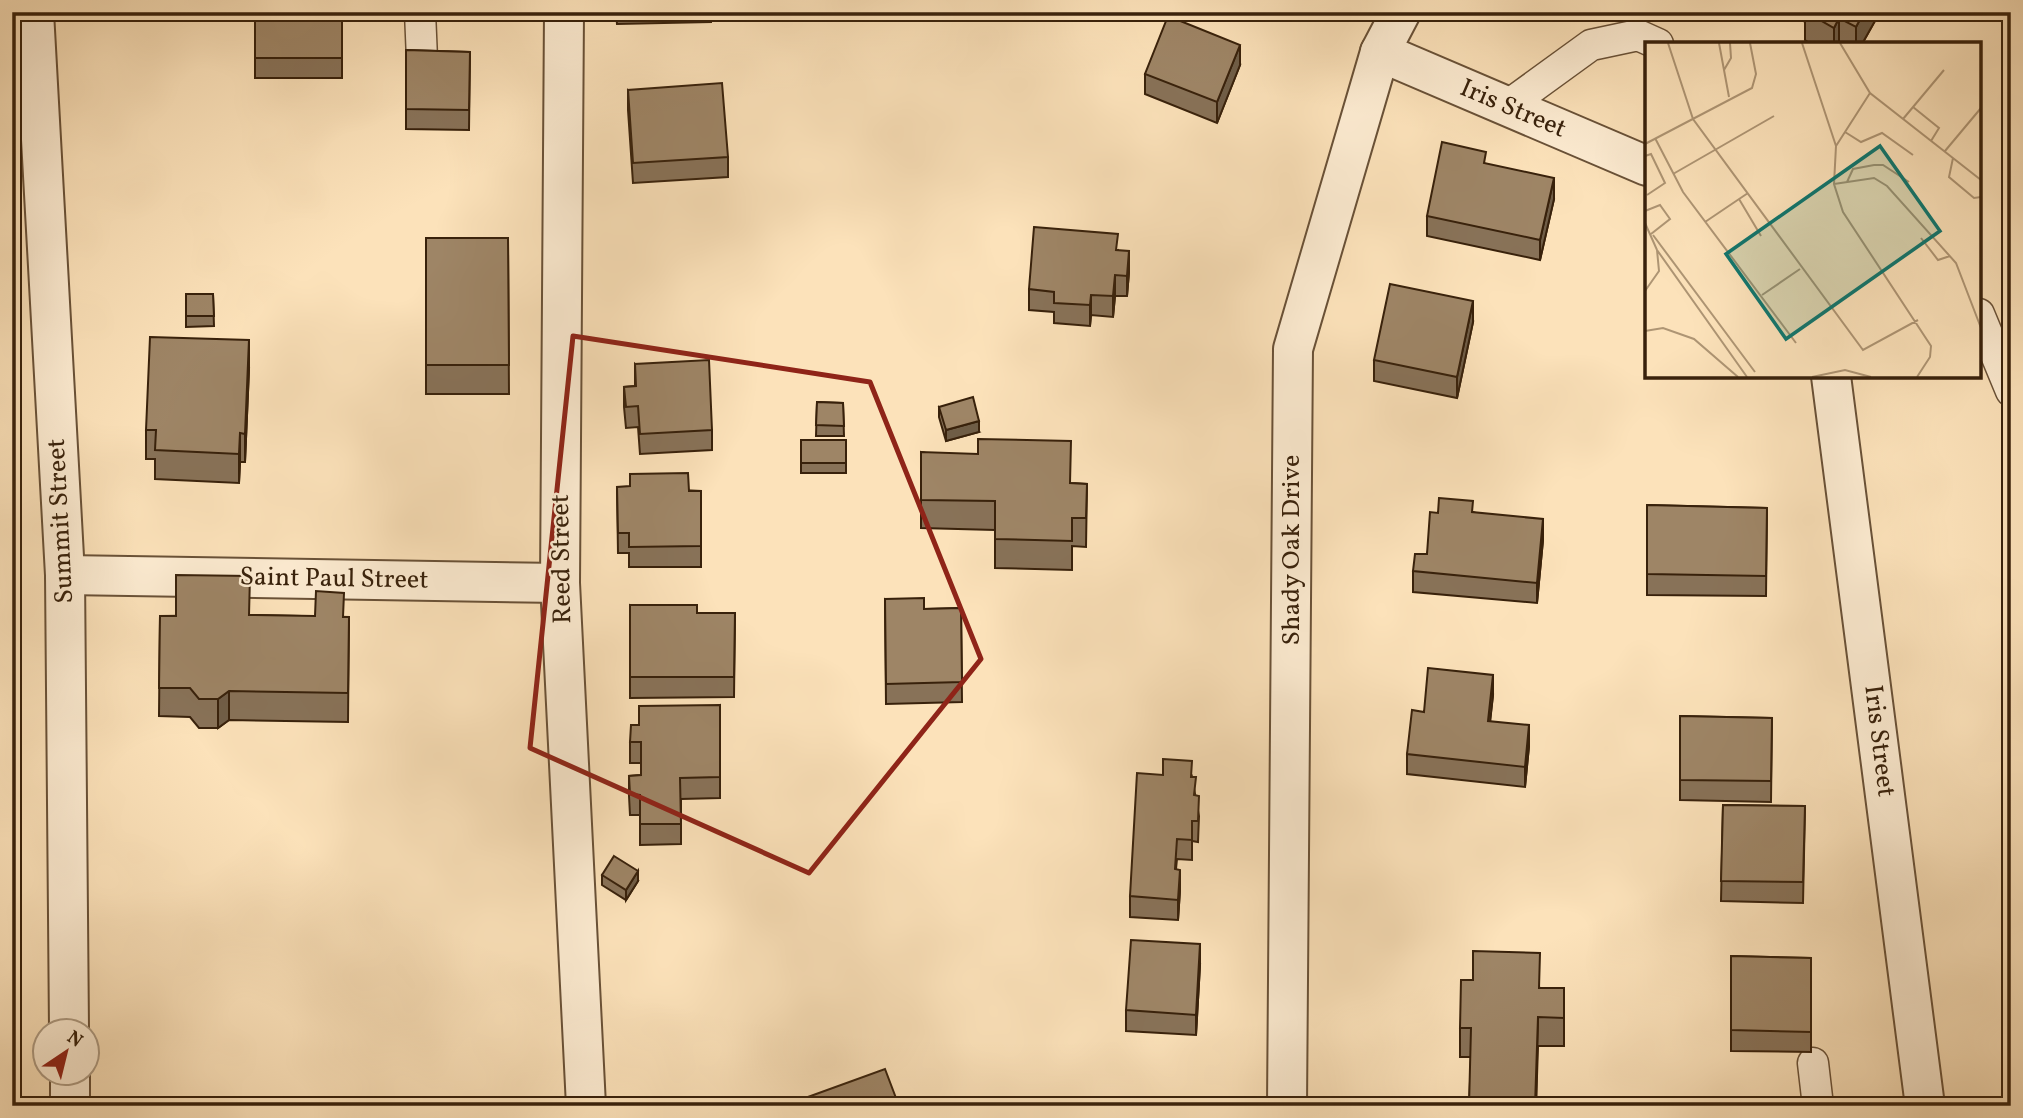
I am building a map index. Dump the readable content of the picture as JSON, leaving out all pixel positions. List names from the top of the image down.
{
  "streets": {
    "street": [
      "Iris Street",
      "Summit Street",
      "Shady Oak Drive",
      "Reed Street",
      "Saint Paul Street"
    ]
  },
  "crossings": [
    ["Iris Street", "Shady Oak Drive"],
    ["Summit Street", "Saint Paul Street"],
    ["Reed Street", "Saint Paul Street"]
  ],
  "north": "top right"
}
